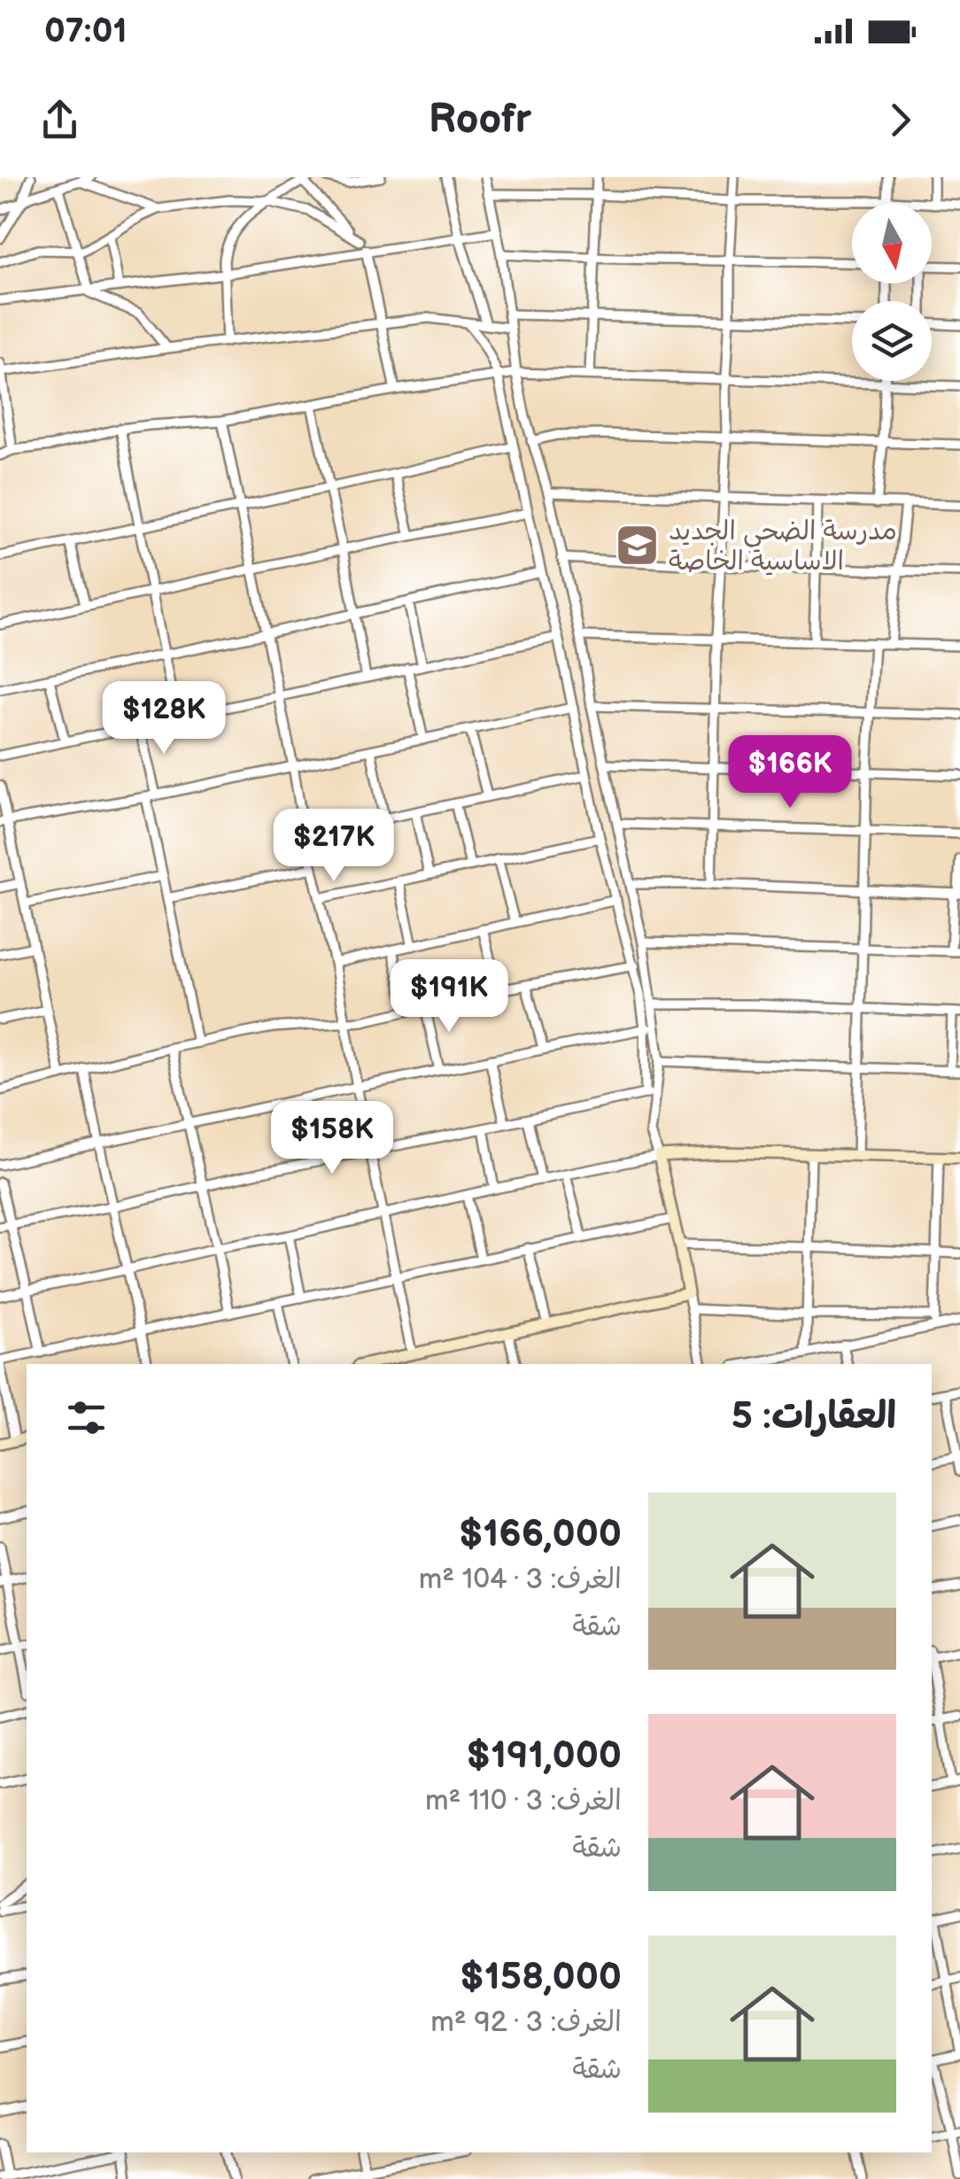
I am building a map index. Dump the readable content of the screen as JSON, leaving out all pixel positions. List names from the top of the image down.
{
  "places": {
    "school or university": ["مدرسة الضحي الجديد الاساسية الخاصة"]
  },
  "north": "bottom",
  "page": {
    "status": "07:01",
    "header": "Roofr",
    "price": [
      "$128K",
      "$166K",
      "$217K",
      "$191K",
      "$158K"
    ],
    "heading": "العقارات: 5",
    "list": [
      {
        "name": "$166,000",
        "note": "الغرف: 3 · 104 m² · شقة"
      },
      {
        "name": "$191,000",
        "note": "الغرف: 3 · 110 m² · شقة"
      },
      {
        "name": "$158,000",
        "note": "الغرف: 3 · 92 m² · شقة"
      }
    ]
  }
}
